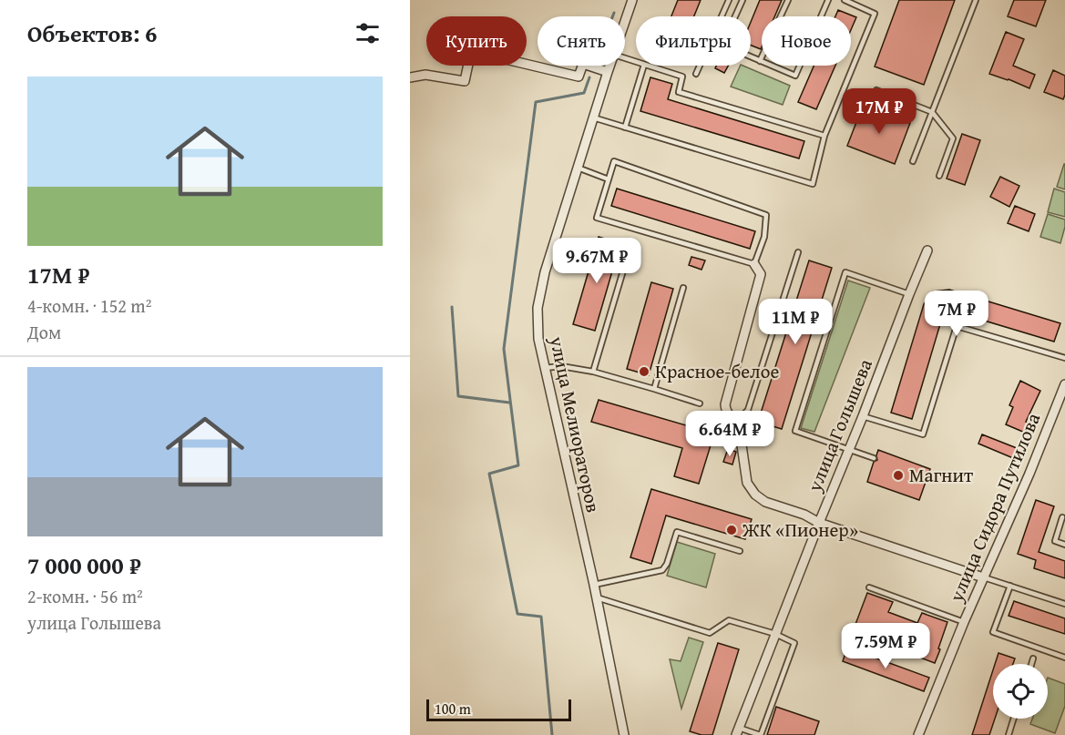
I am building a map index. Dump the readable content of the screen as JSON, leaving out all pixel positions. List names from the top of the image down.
{
  "streets": {
    "street": ["улица Мелиораторов", "улица Голышева", "улица Сидора Путилова"]
  },
  "places": ["Красное-белое", "Магнит", "ЖК «Пионер»"],
  "scale_bar": "100 m",
  "page": {
    "heading": "Объектов: 6",
    "chip": [
      "Купить",
      "Снять",
      "Фильтры",
      "Новое"
    ],
    "list": [
      {
        "name": "17M ₽",
        "note": "4-комн. · 152 m² · Дом"
      },
      {
        "name": "7 000 000 ₽",
        "note": "2-комн. · 56 m² · улица Голышева"
      }
    ],
    "price": [
      "17M ₽",
      "9.67M ₽",
      "7M ₽",
      "11M ₽",
      "6.64M ₽",
      "7.59M ₽"
    ],
    "scale": "100 m"
  }
}
